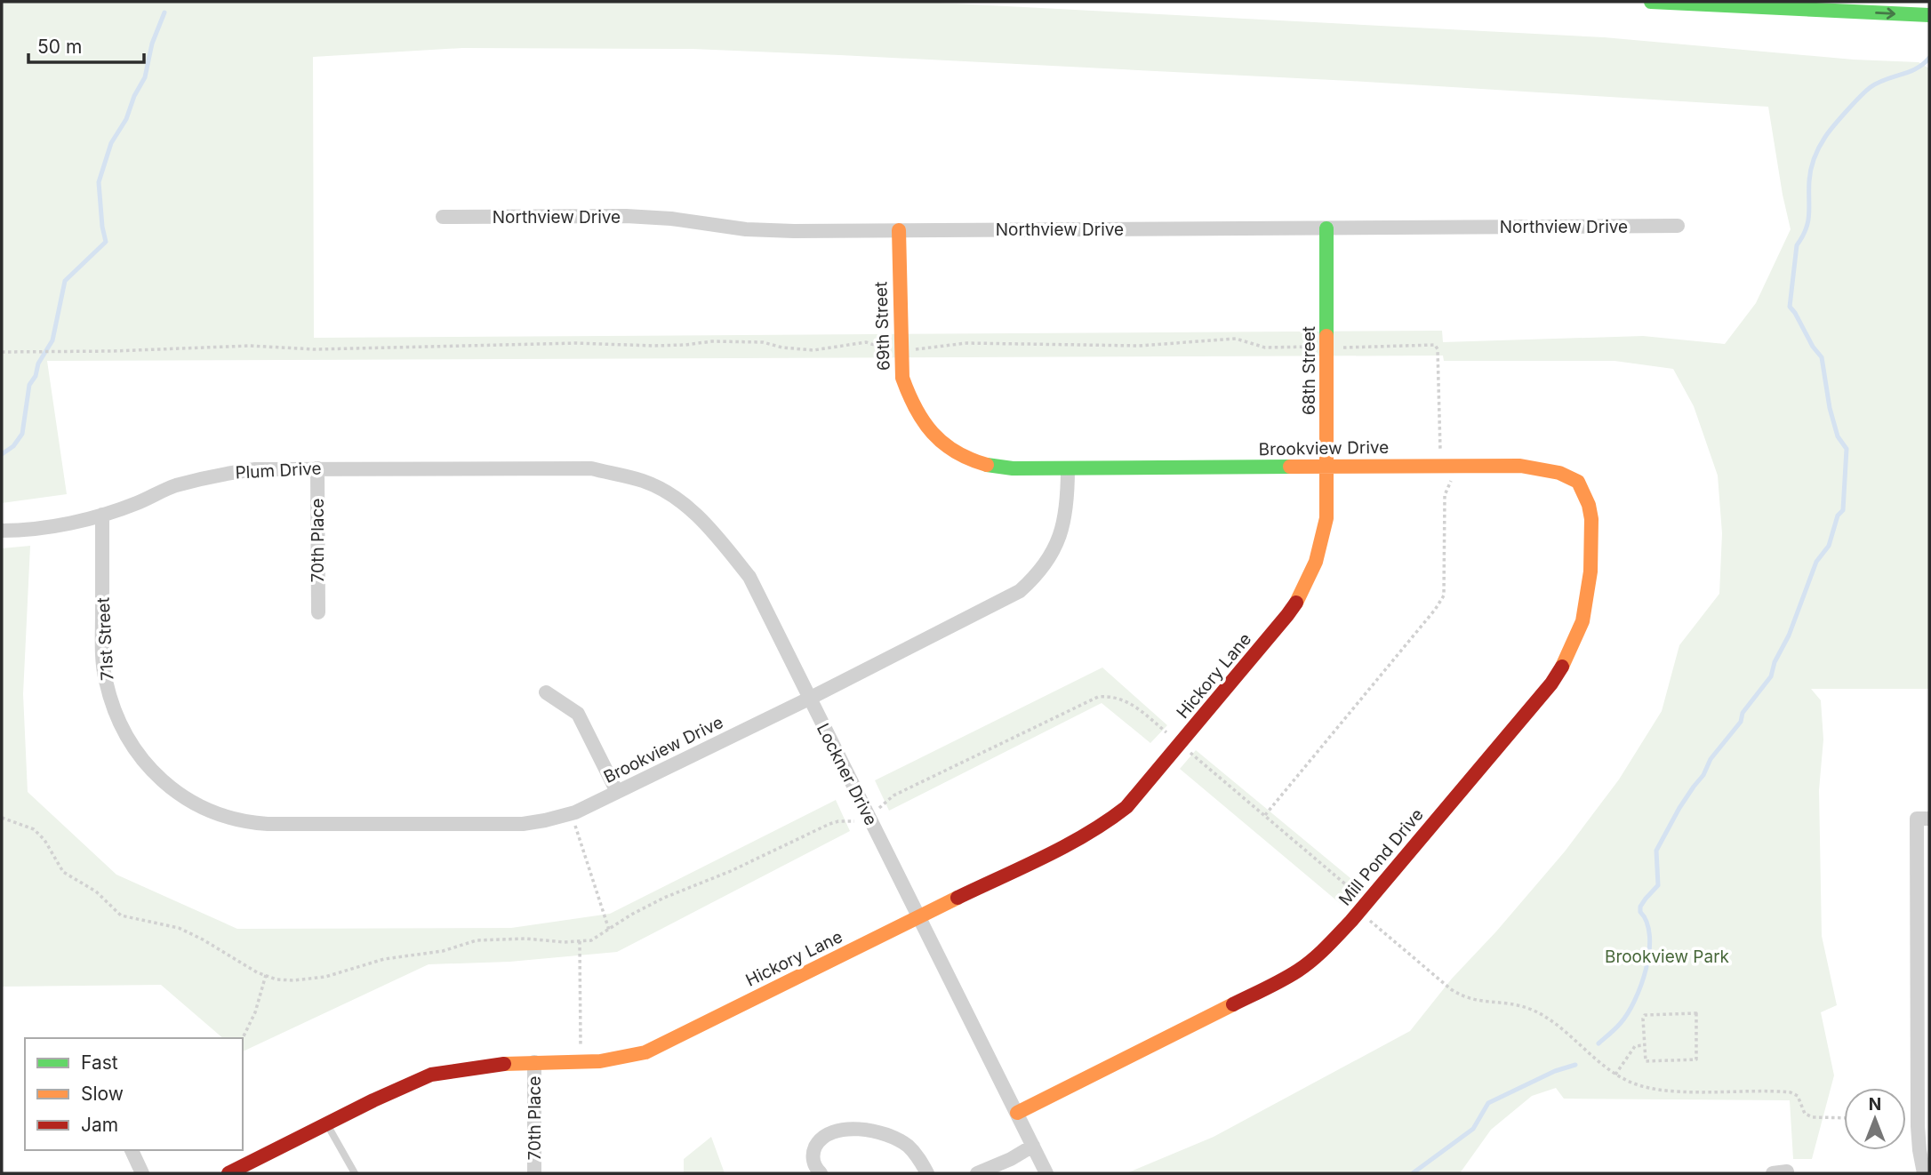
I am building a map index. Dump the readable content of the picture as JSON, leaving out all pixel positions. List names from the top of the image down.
{
  "streets": {
    "main road": [
      "69th Street",
      "68th Street",
      "Brookview Drive",
      "Hickory Lane",
      "Mill Pond Drive"
    ],
    "street": [
      "Northview Drive",
      "Plum Drive",
      "70th Place",
      "71st Street",
      "Lockner Drive"
    ]
  },
  "crossings": [
    ["Northview Drive", "69th Street"],
    ["Northview Drive", "68th Street"],
    ["69th Street", "Brookview Drive"],
    ["68th Street", "Brookview Drive"],
    ["68th Street", "Hickory Lane"],
    ["Brookview Drive", "71st Street"],
    ["Brookview Drive", "Lockner Drive"],
    ["Brookview Drive", "Mill Pond Drive"],
    ["Plum Drive", "70th Place"],
    ["Plum Drive", "71st Street"],
    ["Plum Drive", "Lockner Drive"],
    ["70th Place", "Hickory Lane"],
    ["Hickory Lane", "Lockner Drive"],
    ["Lockner Drive", "Mill Pond Drive"]
  ],
  "parks": ["Brookview Park"],
  "legend": ["Fast", "Slow", "Jam"],
  "scale_bar": "50 m",
  "north": "top"
}
